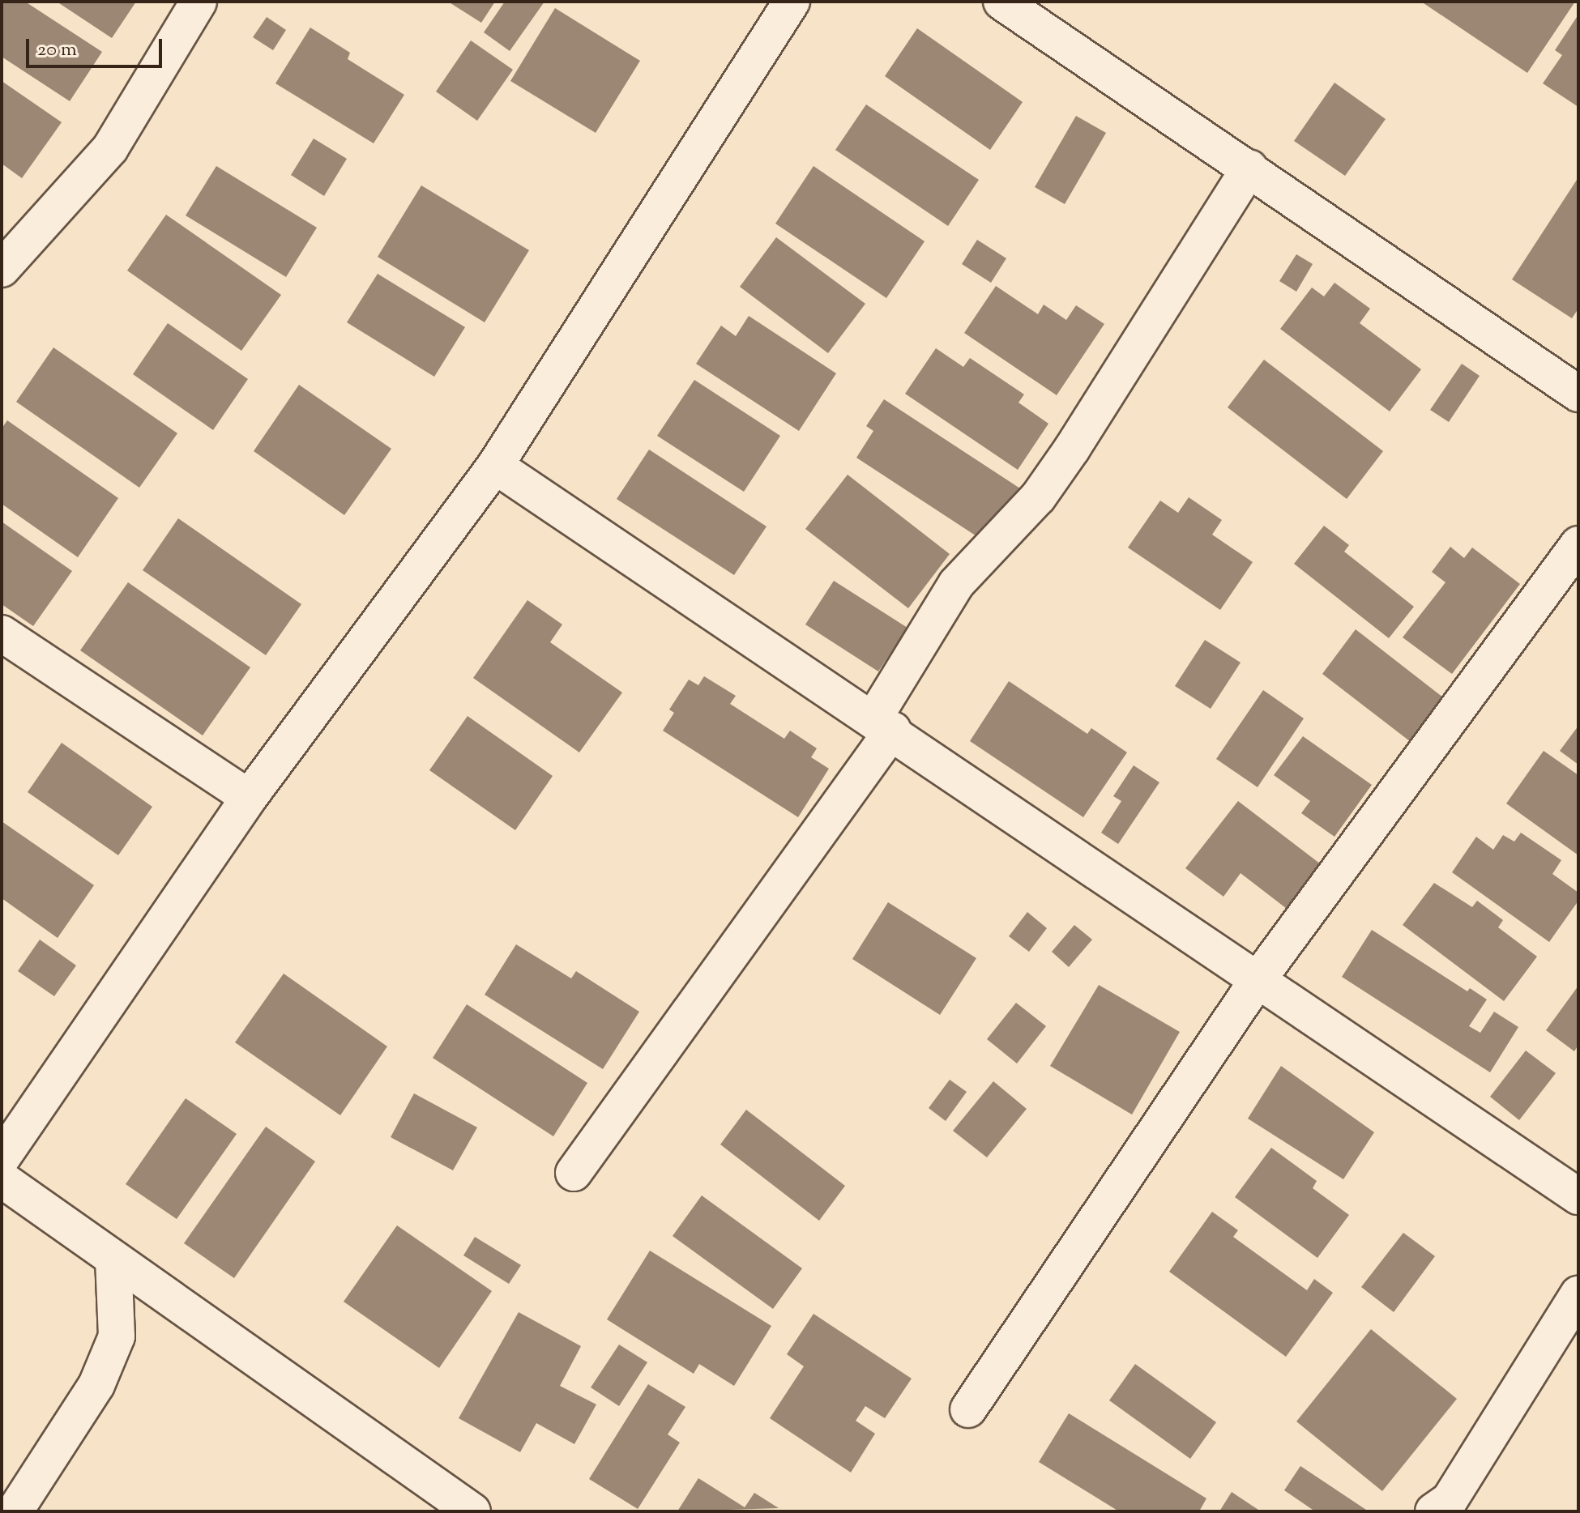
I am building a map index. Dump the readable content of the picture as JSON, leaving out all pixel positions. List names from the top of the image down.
{
  "scale_bar": "20 m"
}
